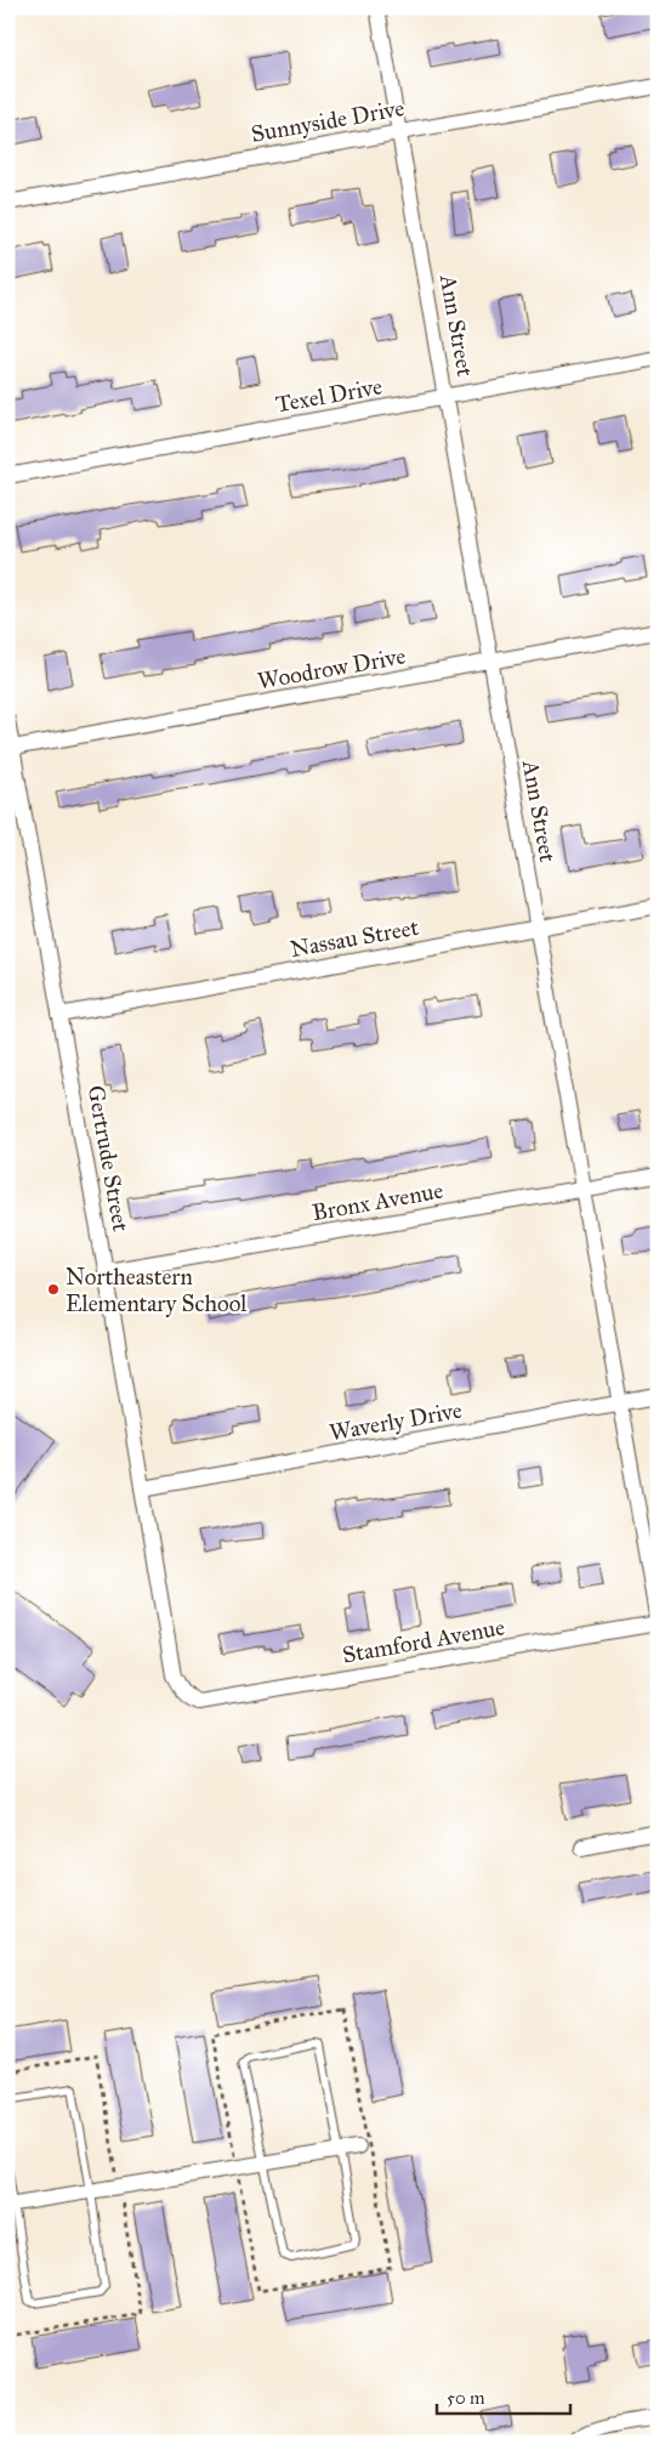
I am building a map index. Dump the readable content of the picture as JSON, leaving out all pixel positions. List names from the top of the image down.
{
  "streets": {
    "street": [
      "Sunnyside Drive",
      "Ann Street",
      "Texel Drive",
      "Woodrow Drive",
      "Nassau Street",
      "Gertrude Street",
      "Bronx Avenue",
      "Waverly Drive",
      "Stamford Avenue"
    ]
  },
  "crossings": [
    ["Sunnyside Drive", "Ann Street"],
    ["Ann Street", "Texel Drive"],
    ["Ann Street", "Woodrow Drive"],
    ["Ann Street", "Nassau Street"],
    ["Ann Street", "Bronx Avenue"],
    ["Ann Street", "Waverly Drive"],
    ["Ann Street", "Stamford Avenue"],
    ["Woodrow Drive", "Gertrude Street"],
    ["Nassau Street", "Gertrude Street"],
    ["Gertrude Street", "Bronx Avenue"],
    ["Gertrude Street", "Waverly Drive"],
    ["Gertrude Street", "Stamford Avenue"]
  ],
  "places": ["Northeastern Elementary School"],
  "scale_bar": "50 m"
}
